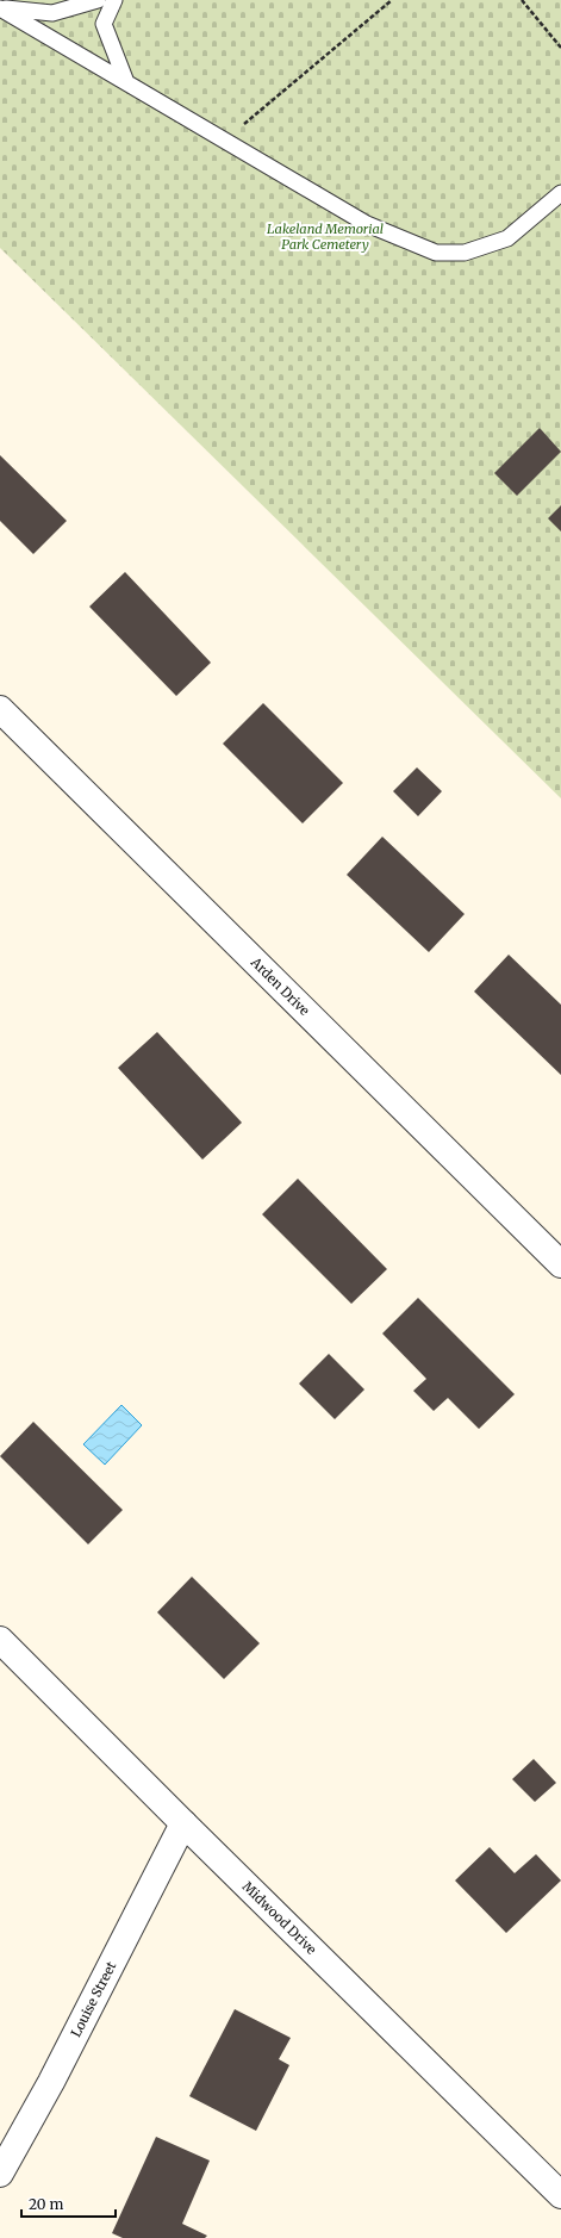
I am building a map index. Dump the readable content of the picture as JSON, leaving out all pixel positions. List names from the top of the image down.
{
  "streets": {
    "street": ["Arden Drive", "Midwood Drive", "Louise Street"]
  },
  "crossings": [
    ["Midwood Drive", "Louise Street"]
  ],
  "parks": ["Lakeland Memorial Park Cemetery"],
  "scale_bar": "20 m"
}
